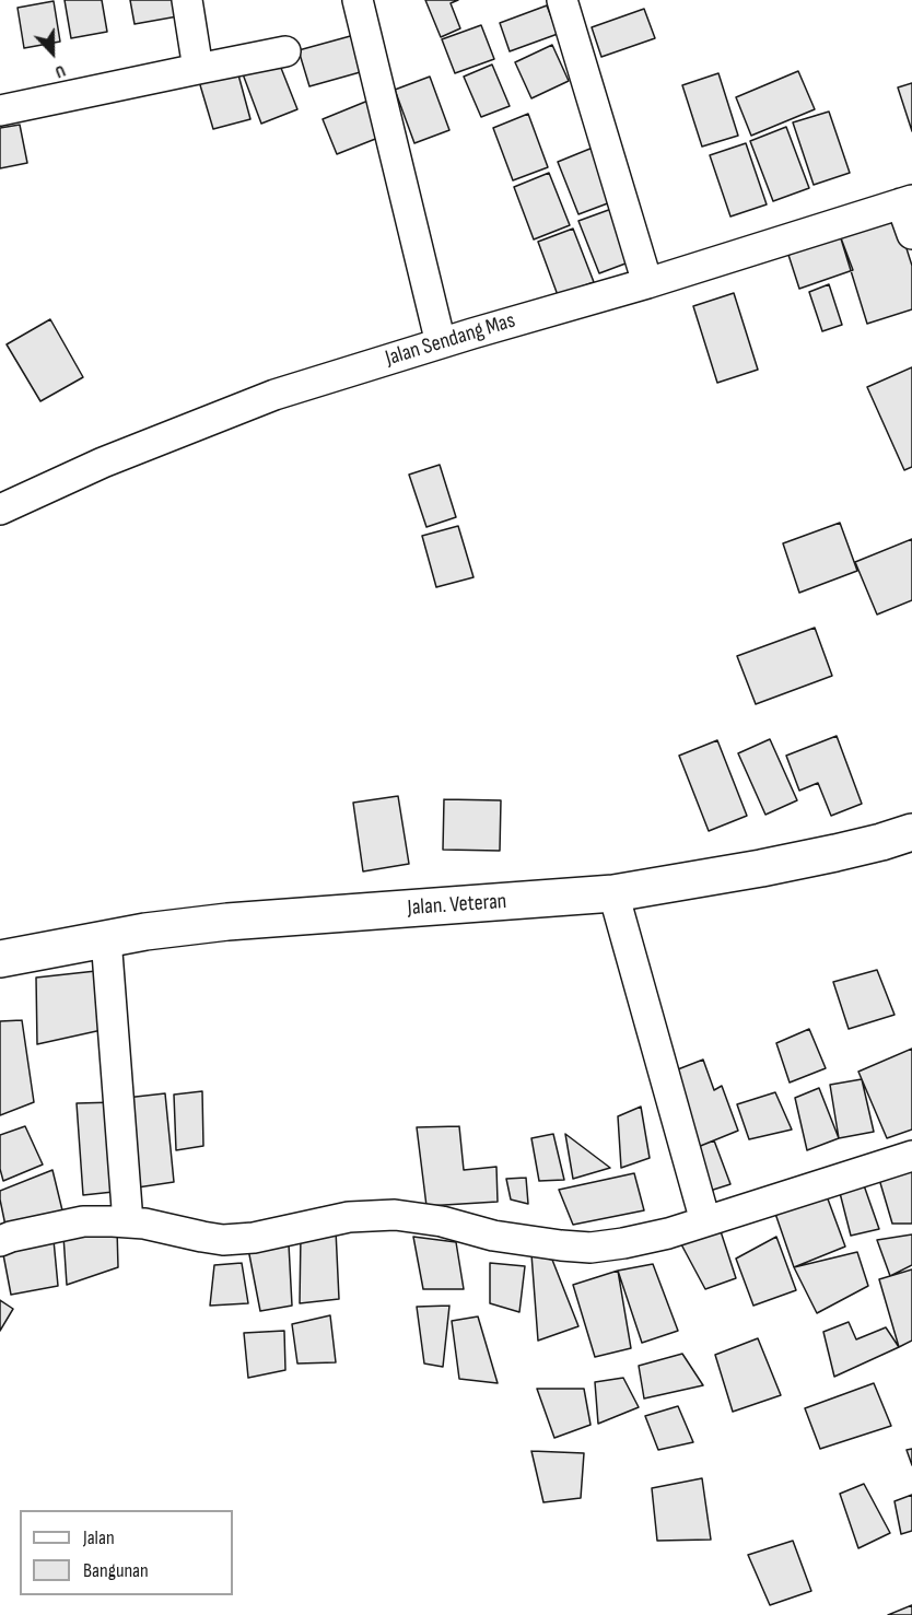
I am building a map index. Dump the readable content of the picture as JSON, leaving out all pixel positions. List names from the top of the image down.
{
  "streets": {
    "street": ["Jalan Sendang Mas", "Jalan. Veteran"]
  },
  "legend": ["Jalan", "Bangunan"],
  "north": "bottom"
}
